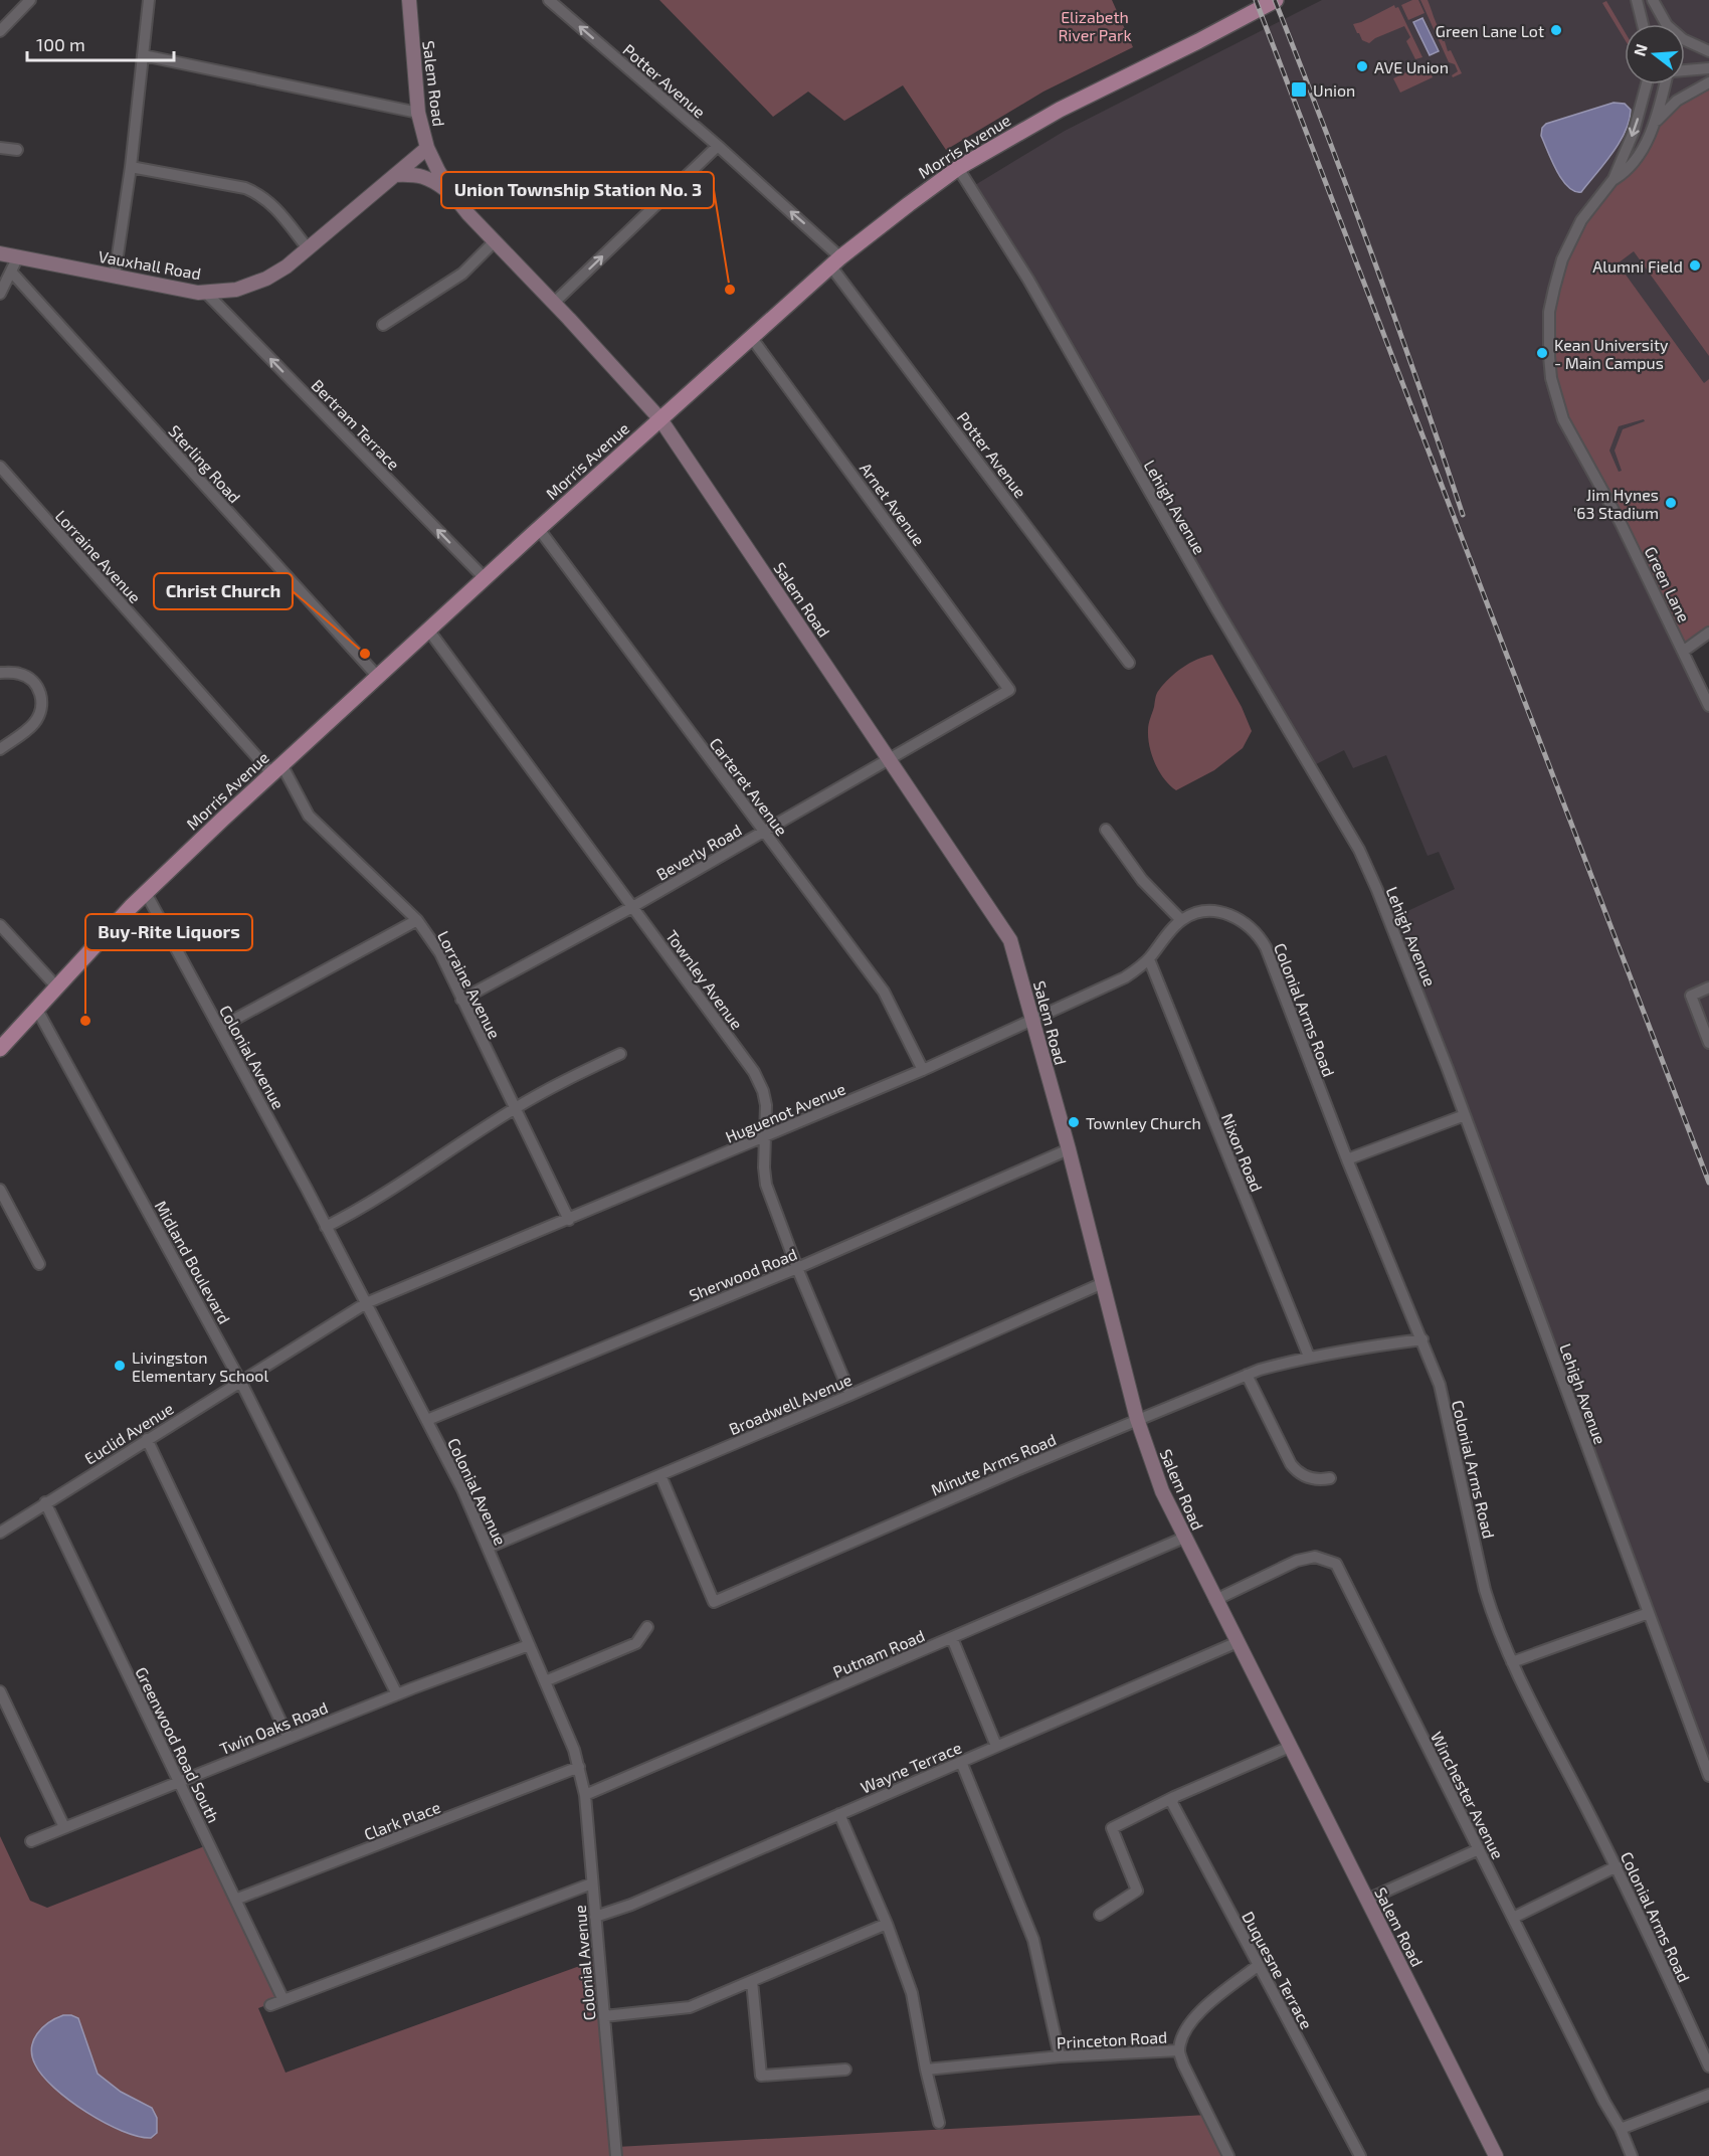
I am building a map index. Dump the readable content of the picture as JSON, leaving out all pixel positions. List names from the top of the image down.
{
  "streets": {
    "main road": ["Morris Avenue"],
    "street": [
      "Potter Avenue",
      "Salem Road",
      "Vauxhall Road",
      "Bertram Terrace",
      "Sterling Road",
      "Arnet Avenue",
      "Lehigh Avenue",
      "Lorraine Avenue",
      "Green Lane",
      "Carteret Avenue",
      "Beverly Road",
      "Townley Avenue",
      "Colonial Arms Road",
      "Colonial Avenue",
      "Huguenot Avenue",
      "Nixon Road",
      "Midland Boulevard",
      "Sherwood Road",
      "Broadwell Avenue",
      "Euclid Avenue",
      "Minute Arms Road",
      "Putnam Road",
      "Twin Oaks Road",
      "Greenwood Road South",
      "Wayne Terrace",
      "Winchester Avenue",
      "Clark Place",
      "Duquesne Terrace",
      "Princeton Road"
    ]
  },
  "crossings": [
    ["Potter Avenue", "Morris Avenue"],
    ["Salem Road", "Morris Avenue"],
    ["Salem Road", "Vauxhall Road"],
    ["Salem Road", "Beverly Road"],
    ["Salem Road", "Huguenot Avenue"],
    ["Salem Road", "Sherwood Road"],
    ["Salem Road", "Broadwell Avenue"],
    ["Salem Road", "Minute Arms Road"],
    ["Salem Road", "Putnam Road"],
    ["Salem Road", "Wayne Terrace"],
    ["Salem Road", "Winchester Avenue"],
    ["Morris Avenue", "Bertram Terrace"],
    ["Morris Avenue", "Sterling Road"],
    ["Morris Avenue", "Arnet Avenue"],
    ["Morris Avenue", "Lehigh Avenue"],
    ["Morris Avenue", "Lorraine Avenue"],
    ["Morris Avenue", "Carteret Avenue"],
    ["Morris Avenue", "Townley Avenue"],
    ["Morris Avenue", "Colonial Avenue"],
    ["Morris Avenue", "Midland Boulevard"],
    ["Vauxhall Road", "Bertram Terrace"],
    ["Arnet Avenue", "Beverly Road"],
    ["Lorraine Avenue", "Beverly Road"],
    ["Lorraine Avenue", "Huguenot Avenue"],
    ["Carteret Avenue", "Beverly Road"],
    ["Carteret Avenue", "Huguenot Avenue"],
    ["Beverly Road", "Townley Avenue"],
    ["Townley Avenue", "Huguenot Avenue"],
    ["Townley Avenue", "Sherwood Road"],
    ["Townley Avenue", "Broadwell Avenue"],
    ["Colonial Arms Road", "Huguenot Avenue"],
    ["Colonial Arms Road", "Minute Arms Road"],
    ["Colonial Avenue", "Huguenot Avenue"],
    ["Colonial Avenue", "Sherwood Road"],
    ["Colonial Avenue", "Broadwell Avenue"],
    ["Colonial Avenue", "Euclid Avenue"],
    ["Colonial Avenue", "Putnam Road"],
    ["Colonial Avenue", "Twin Oaks Road"],
    ["Colonial Avenue", "Wayne Terrace"],
    ["Colonial Avenue", "Clark Place"],
    ["Huguenot Avenue", "Nixon Road"],
    ["Huguenot Avenue", "Euclid Avenue"],
    ["Nixon Road", "Minute Arms Road"],
    ["Midland Boulevard", "Euclid Avenue"],
    ["Midland Boulevard", "Twin Oaks Road"],
    ["Broadwell Avenue", "Minute Arms Road"],
    ["Euclid Avenue", "Greenwood Road South"],
    ["Twin Oaks Road", "Greenwood Road South"],
    ["Greenwood Road South", "Clark Place"],
    ["Duquesne Terrace", "Princeton Road"]
  ],
  "one_way": ["Potter Avenue", "Bertram Terrace"],
  "parks": ["Elizabeth River Park"],
  "places": {
    "other": [
      "Green Lane Lot",
      "AVE Union",
      "Alumni Field",
      "Union Township Station No. 3",
      "Kean University - Main Campus",
      "Jim Hynes '63 Stadium",
      "Christ Church",
      "Buy-Rite Liquors",
      "Townley Church",
      "Livingston Elementary School"
    ],
    "transit": ["Union"]
  },
  "scale_bar": "100 m",
  "north": "left"
}
